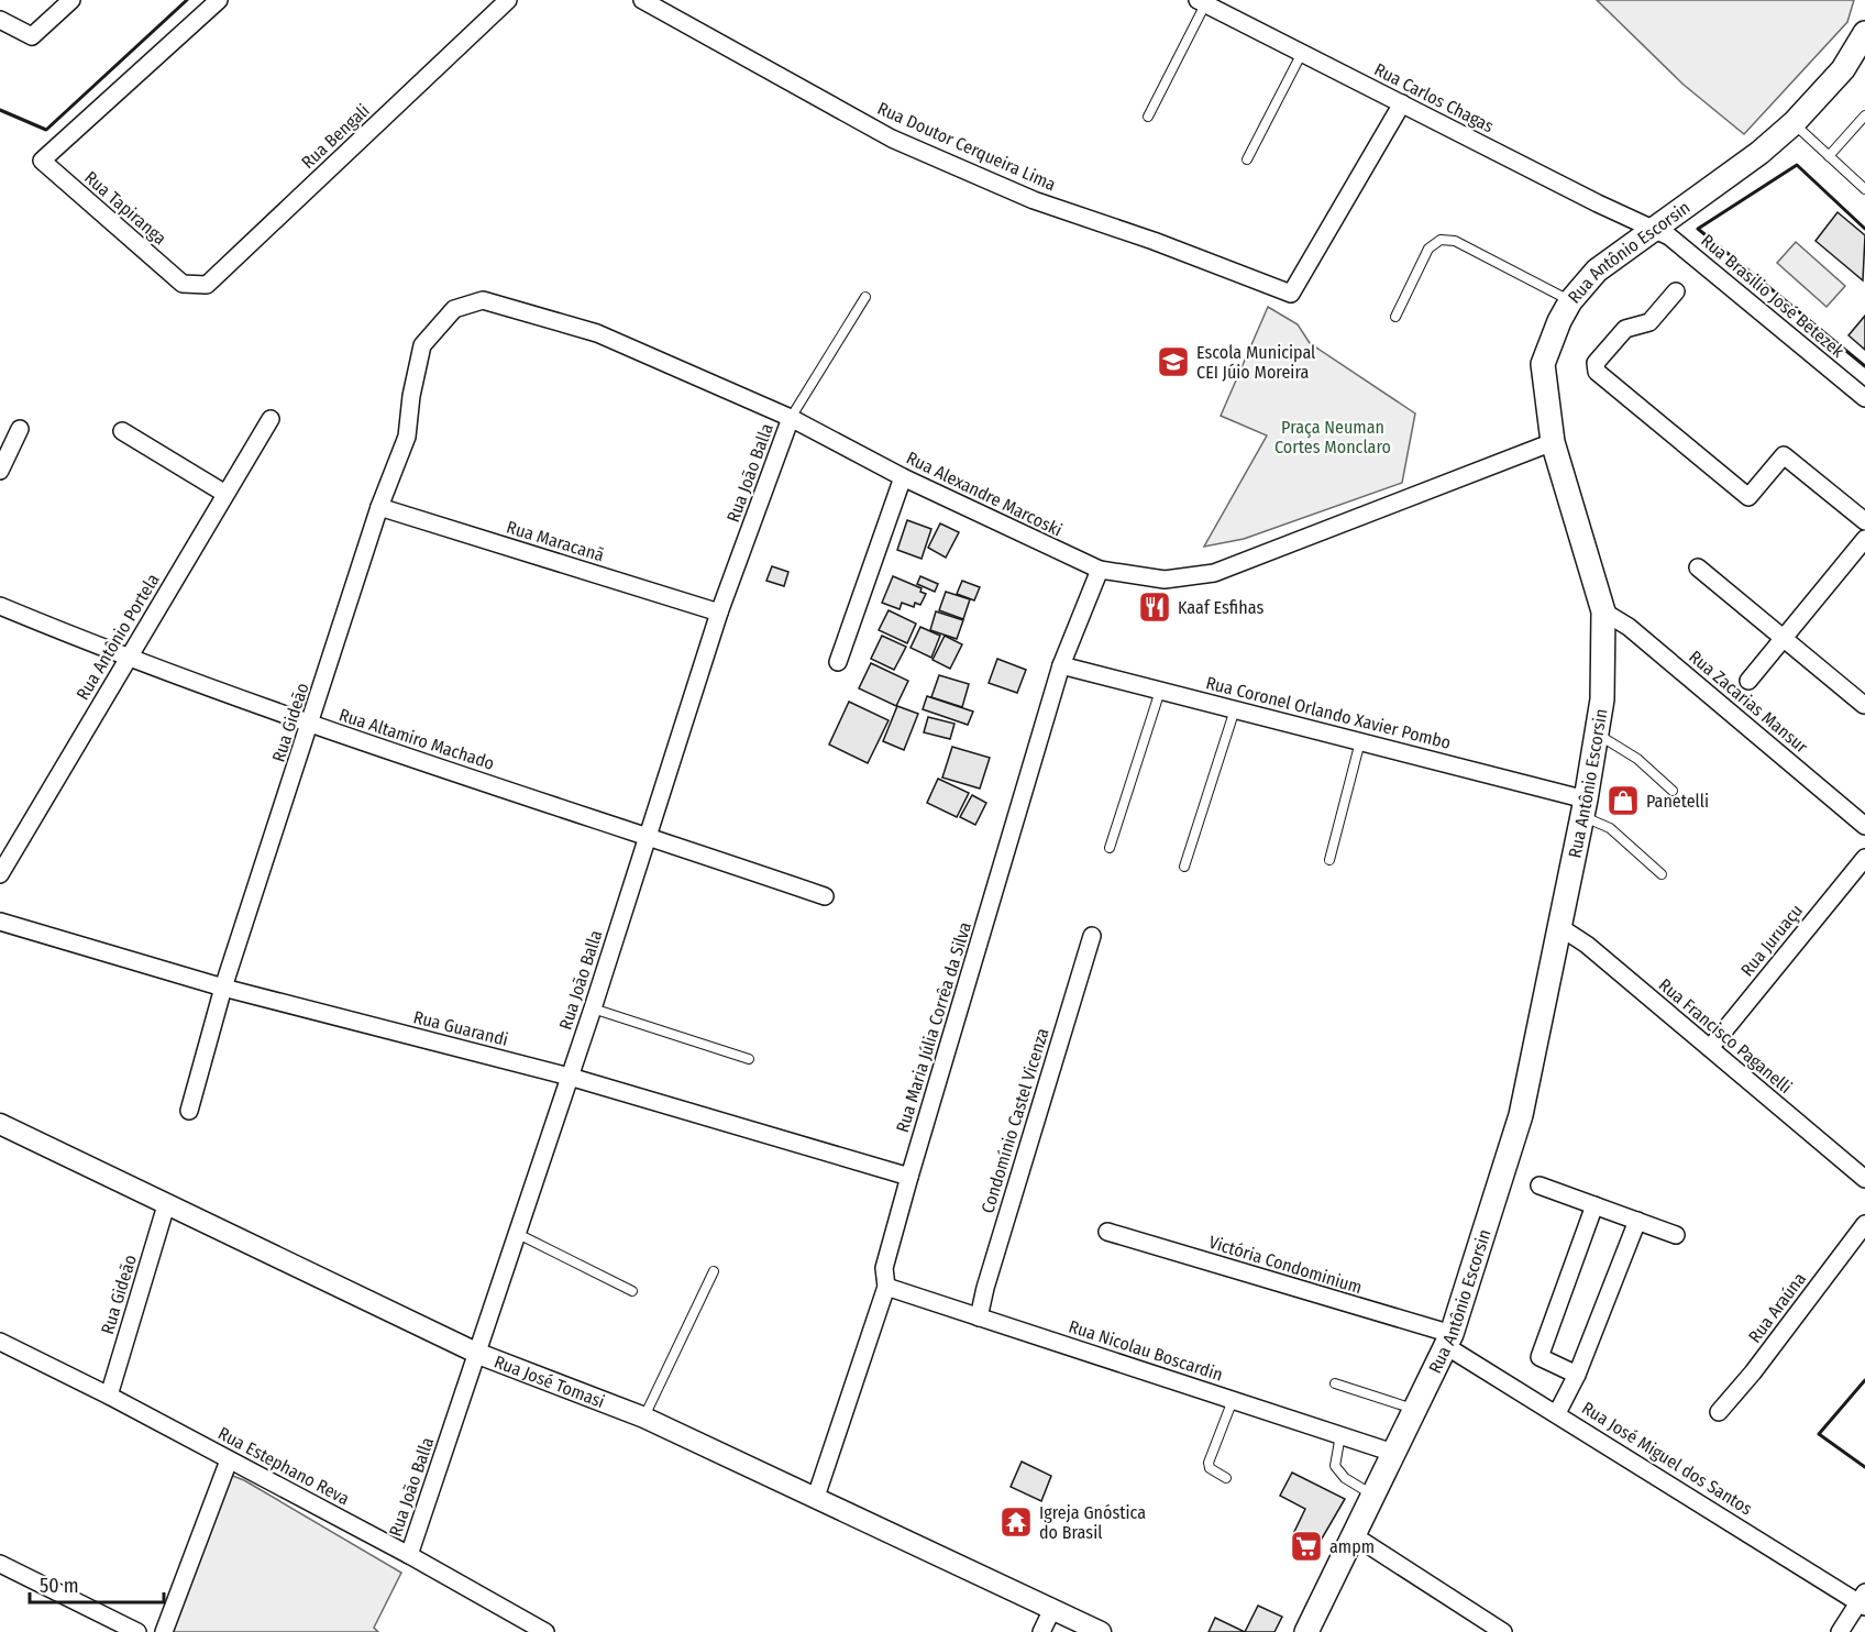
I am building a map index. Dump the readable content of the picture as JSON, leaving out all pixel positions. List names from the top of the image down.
{
  "streets": {
    "main road": ["Rua Antônio Escorsin"],
    "street": [
      "Rua Carlos Chagas",
      "Rua Bengali",
      "Rua Doutor Cerqueira Lima",
      "Rua Tapiranga",
      "Rua Brasilio José Betezek",
      "Rua João Balla",
      "Rua Alexandre Marcoski",
      "Rua Maracanã",
      "Rua Antônio Portela",
      "Rua Zacarias Mansur",
      "Rua Coronel Orlando Xavier Pombo",
      "Rua Gideão",
      "Rua Altamiro Machado",
      "Rua Juruaçu",
      "Rua Maria Júlia Corrêa da Silva",
      "Rua Guarandi",
      "Rua Francisco Paganelli",
      "Condomínio Castel Vicenza",
      "Victória Condominium",
      "Rua Araúna",
      "Rua Nicolau Boscardin",
      "Rua José Tomasi",
      "Rua José Miguel dos Santos",
      "Rua Estephano Reva"
    ]
  },
  "crossings": [
    ["Rua Carlos Chagas", "Rua Doutor Cerqueira Lima"],
    ["Rua Carlos Chagas", "Rua Antônio Escorsin"],
    ["Rua Carlos Chagas", "Rua Brasilio José Betezek"],
    ["Rua Bengali", "Rua Tapiranga"],
    ["Rua Antônio Escorsin", "Rua Brasilio José Betezek"],
    ["Rua Antônio Escorsin", "Rua Alexandre Marcoski"],
    ["Rua Antônio Escorsin", "Rua Zacarias Mansur"],
    ["Rua Antônio Escorsin", "Rua Coronel Orlando Xavier Pombo"],
    ["Rua Antônio Escorsin", "Rua Francisco Paganelli"],
    ["Rua Antônio Escorsin", "Victória Condominium"],
    ["Rua Antônio Escorsin", "Rua Nicolau Boscardin"],
    ["Rua Antônio Escorsin", "Rua José Miguel dos Santos"],
    ["Rua João Balla", "Rua Alexandre Marcoski"],
    ["Rua João Balla", "Rua Maracanã"],
    ["Rua João Balla", "Rua Altamiro Machado"],
    ["Rua João Balla", "Rua Guarandi"],
    ["Rua João Balla", "Rua José Tomasi"],
    ["Rua João Balla", "Rua Estephano Reva"],
    ["Rua Alexandre Marcoski", "Rua Gideão"],
    ["Rua Alexandre Marcoski", "Rua Maria Júlia Corrêa da Silva"],
    ["Rua Maracanã", "Rua Gideão"],
    ["Rua Antônio Portela", "Rua Altamiro Machado"],
    ["Rua Coronel Orlando Xavier Pombo", "Rua Maria Júlia Corrêa da Silva"],
    ["Rua Gideão", "Rua Altamiro Machado"],
    ["Rua Gideão", "Rua Guarandi"],
    ["Rua Gideão", "Rua José Tomasi"],
    ["Rua Gideão", "Rua Estephano Reva"],
    ["Rua Juruaçu", "Rua Francisco Paganelli"],
    ["Rua Maria Júlia Corrêa da Silva", "Rua Guarandi"],
    ["Rua Maria Júlia Corrêa da Silva", "Rua Nicolau Boscardin"],
    ["Rua Maria Júlia Corrêa da Silva", "Rua José Tomasi"],
    ["Condomínio Castel Vicenza", "Rua Nicolau Boscardin"],
    ["Victória Condominium", "Rua José Miguel dos Santos"]
  ],
  "parks": ["Praça Neuman Cortes Monclaro"],
  "places": {
    "school or university": ["Escola Municipal CEI Júio Moreira"],
    "restaurant": ["Kaaf Esfihas"],
    "shop": ["Panetelli"],
    "temple": ["Igreja Gnóstica do Brasil"],
    "supermarket": ["ampm"]
  },
  "scale_bar": "50 m"
}
